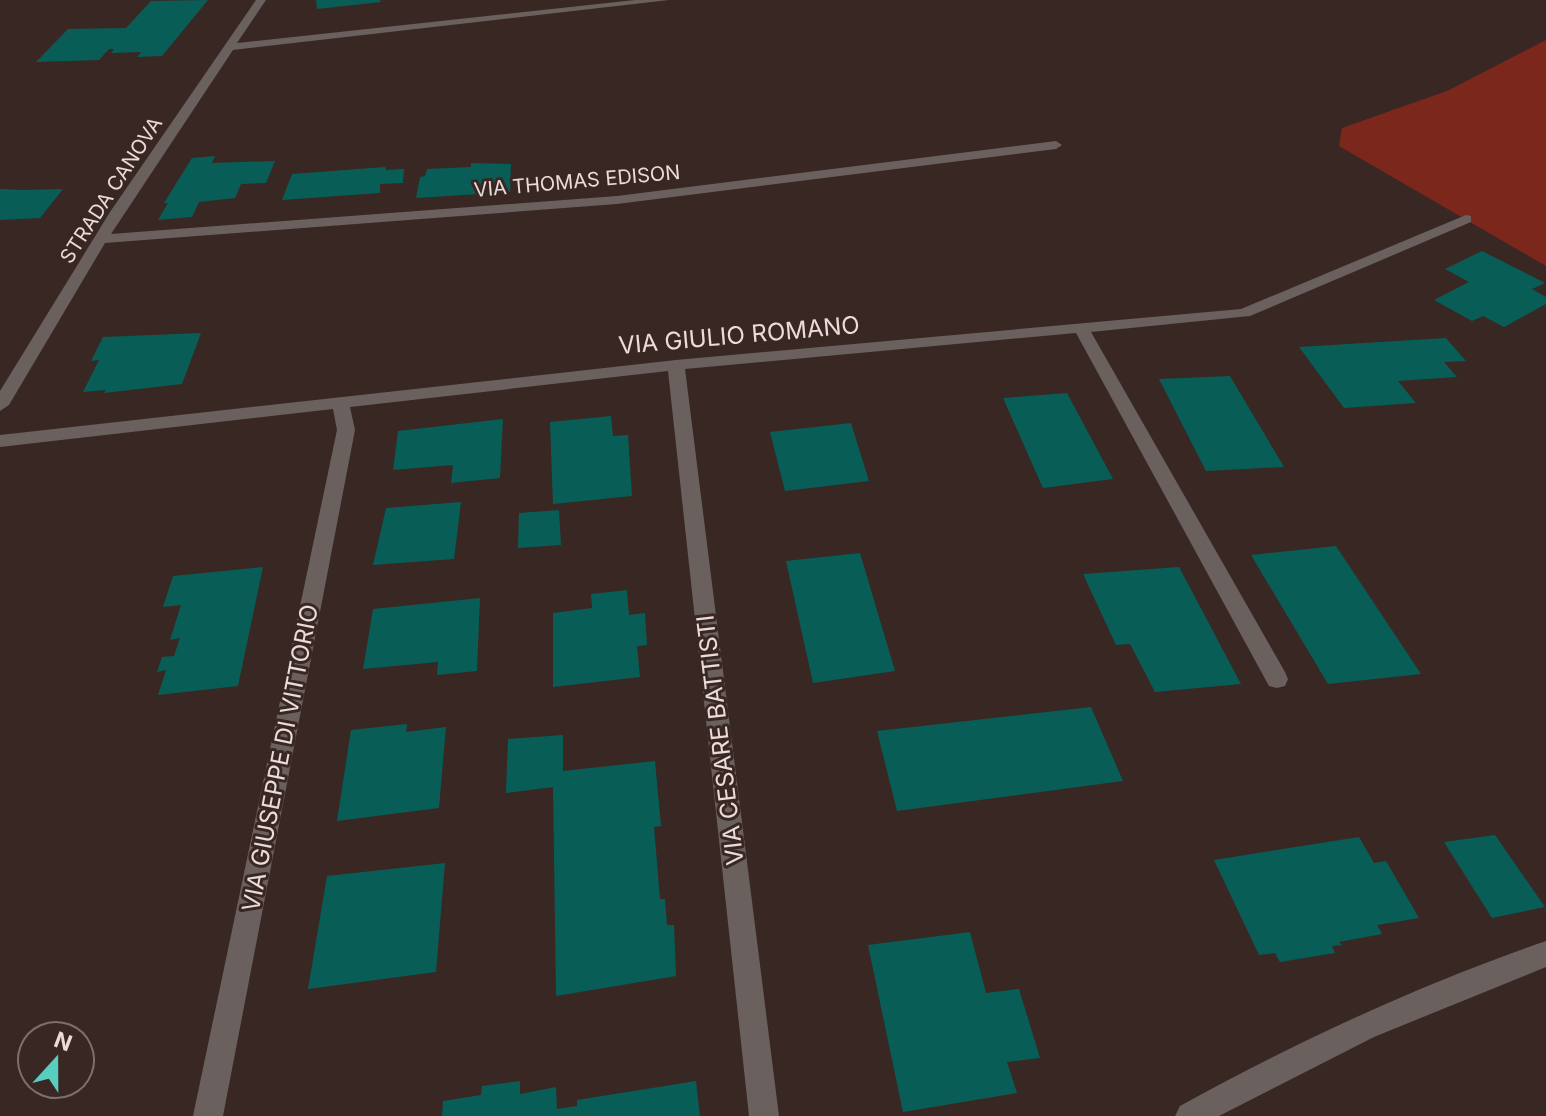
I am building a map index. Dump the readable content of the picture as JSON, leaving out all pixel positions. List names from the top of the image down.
{
  "streets": {
    "street": [
      "VIA THOMAS EDISON",
      "STRADA CANOVA",
      "VIA GIULIO ROMANO",
      "VIA CESARE BATTISTI",
      "VIA GIUSEPPE DI VITTORIO"
    ]
  },
  "crossings": [
    ["VIA THOMAS EDISON", "STRADA CANOVA"],
    ["VIA GIULIO ROMANO", "VIA CESARE BATTISTI"],
    ["VIA GIULIO ROMANO", "VIA GIUSEPPE DI VITTORIO"]
  ],
  "north": "top"
}
